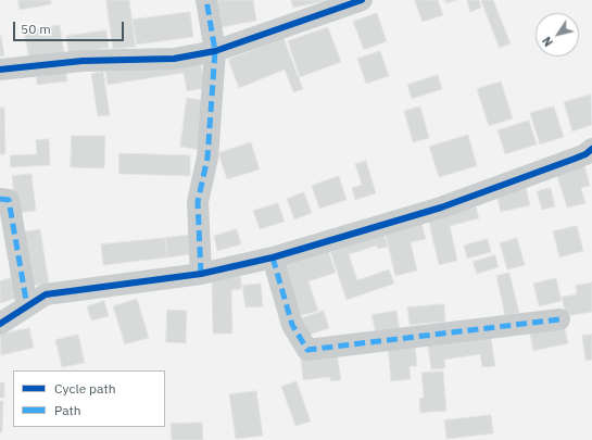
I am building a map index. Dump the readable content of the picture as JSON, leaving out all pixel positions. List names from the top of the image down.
{
  "legend": ["Cycle path", "Path"],
  "scale_bar": "50 m",
  "north": "bottom left"
}
